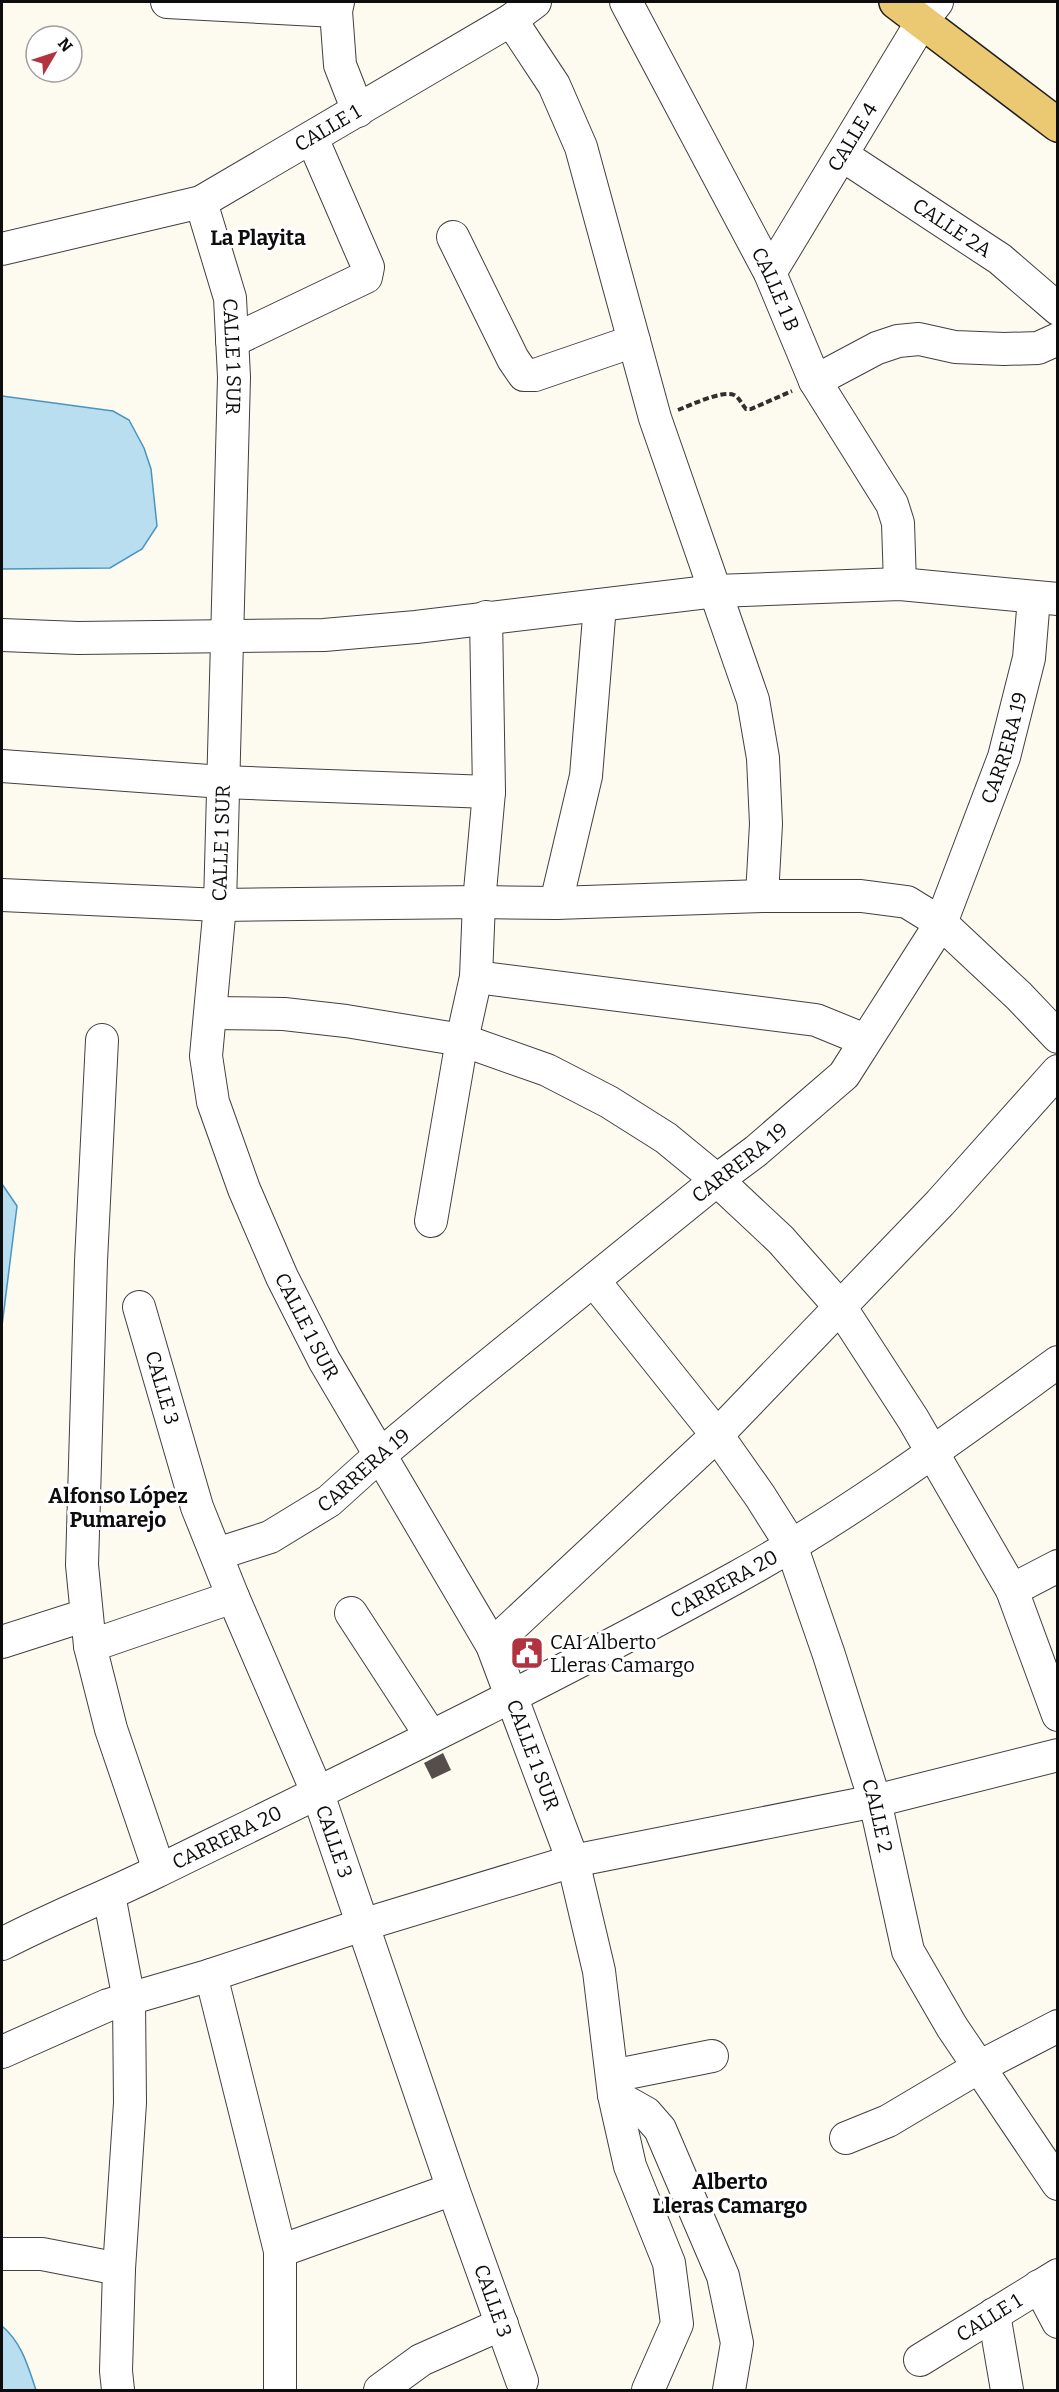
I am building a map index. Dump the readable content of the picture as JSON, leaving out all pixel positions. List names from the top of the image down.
{
  "streets": {
    "street": [
      "CALLE 1",
      "CALLE 4",
      "CALLE 2A",
      "CALLE 1 B",
      "CALLE 1 SUR",
      "CARRERA 19",
      "CALLE 3",
      "CARRERA 20",
      "CALLE 2"
    ]
  },
  "crossings": [
    ["CALLE 1", "CALLE 1 SUR"],
    ["CALLE 4", "CALLE 2A"],
    ["CALLE 4", "CALLE 1 B"],
    ["CALLE 1 SUR", "CARRERA 19"],
    ["CALLE 1 SUR", "CARRERA 20"],
    ["CARRERA 19", "CALLE 3"],
    ["CARRERA 19", "CALLE 2"],
    ["CALLE 3", "CARRERA 20"],
    ["CARRERA 20", "CALLE 2"]
  ],
  "districts": ["La Playita", "Alfonso López Pumarejo", "Alberto Lleras Camargo"],
  "places": {
    "public building": ["CAI Alberto Lleras Camargo"]
  },
  "north": "top right"
}
